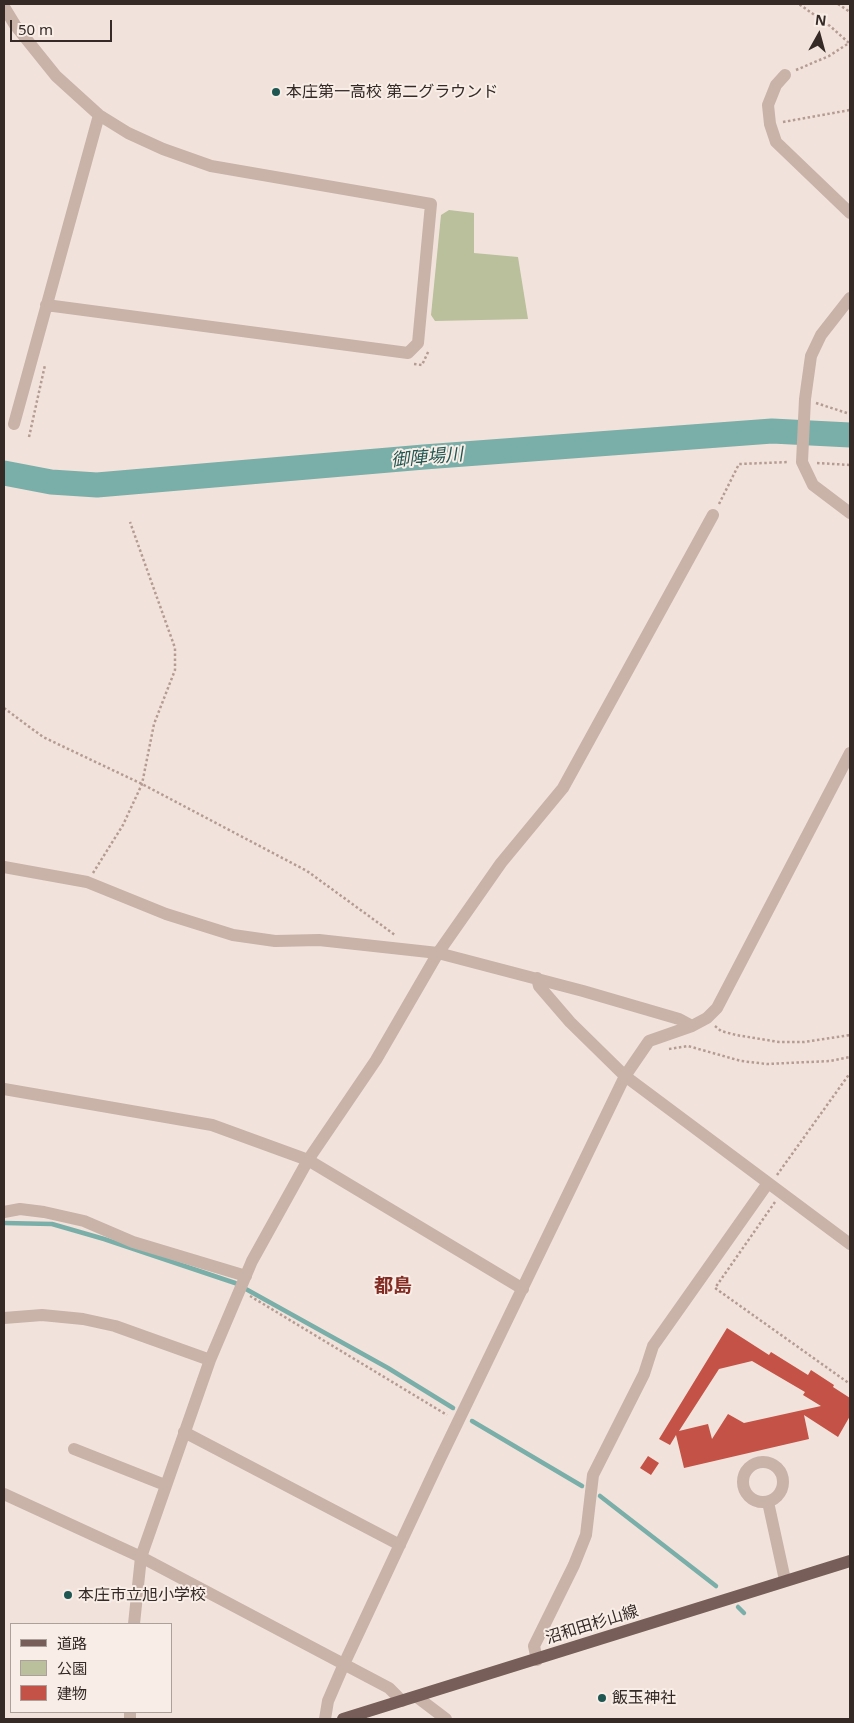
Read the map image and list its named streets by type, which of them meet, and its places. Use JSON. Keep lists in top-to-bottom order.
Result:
{
  "streets": {
    "main road": ["沼和田杉山線"]
  },
  "districts": ["都島"],
  "water": ["御陣場川"],
  "places": ["本庄第一高校 第二グラウンド", "本庄市立旭小学校", "飯玉神社"],
  "legend": ["道路", "公園", "建物"],
  "scale_bar": "50 m",
  "north": "top"
}
